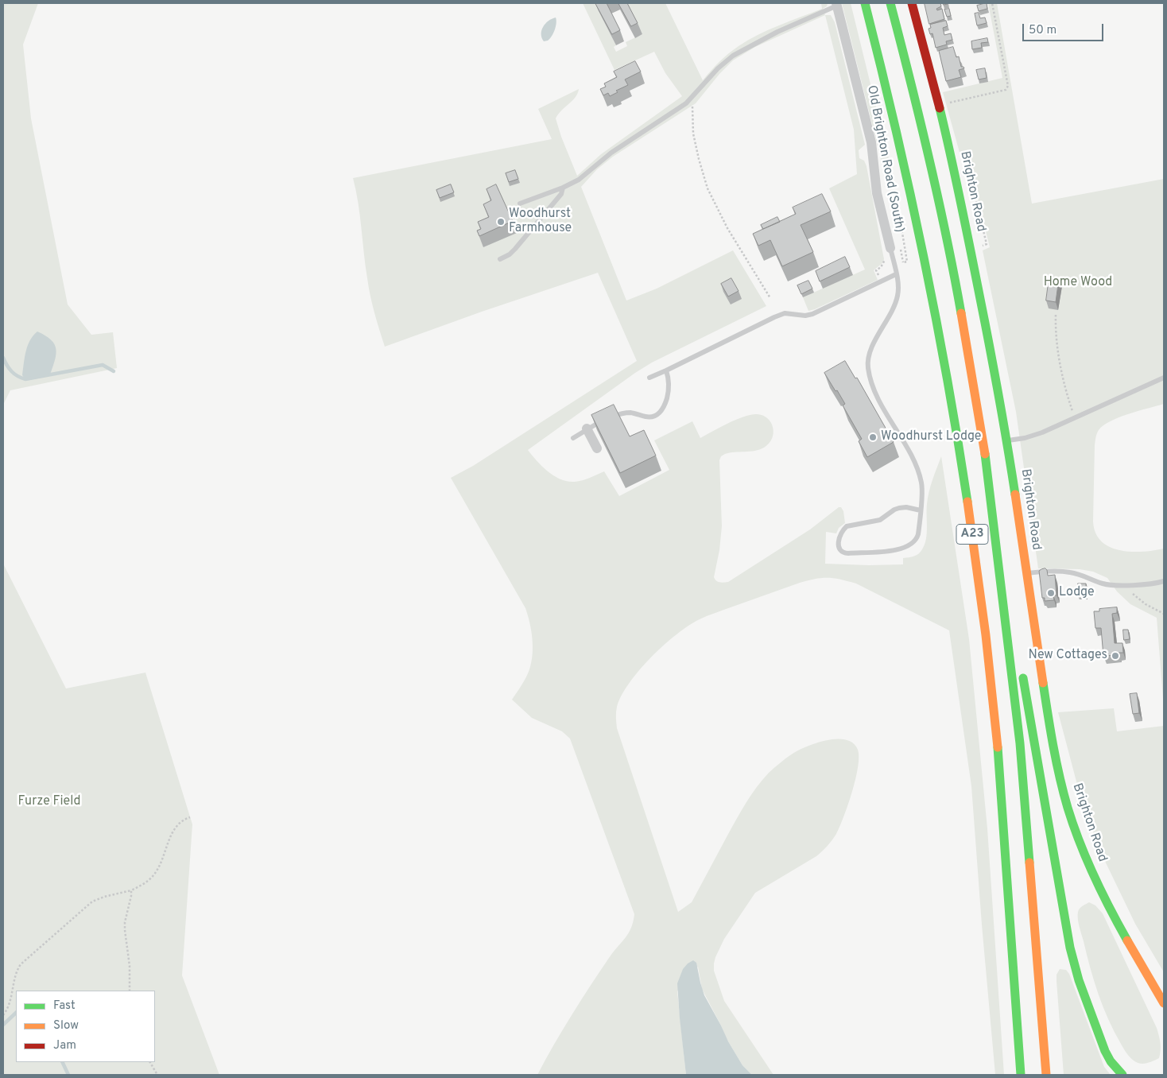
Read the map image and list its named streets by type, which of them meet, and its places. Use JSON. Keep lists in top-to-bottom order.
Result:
{
  "streets": {
    "main road": ["Brighton Road", "A23"],
    "street": ["Old Brighton Road (South)"]
  },
  "parks": ["Home Wood", "Furze Field"],
  "places": [
    "Woodhurst Farmhouse",
    "Woodhurst Lodge",
    "Lodge",
    "New Cottages"
  ],
  "legend": ["Fast", "Slow", "Jam"],
  "scale_bar": "50 m"
}
